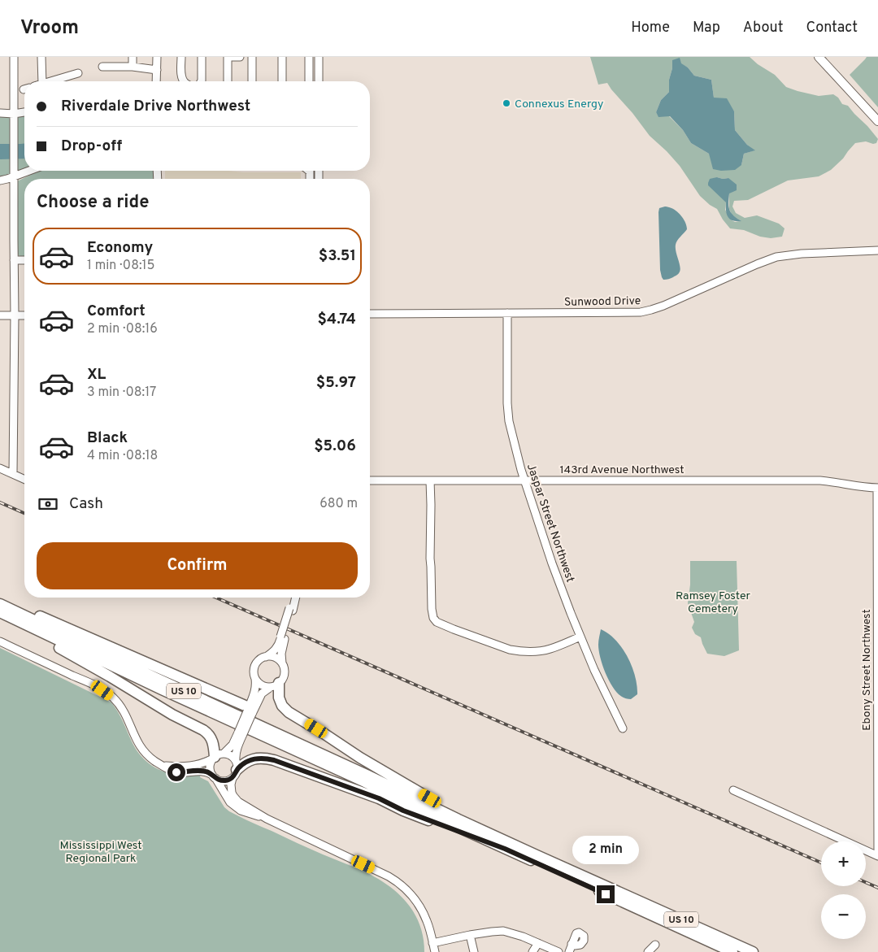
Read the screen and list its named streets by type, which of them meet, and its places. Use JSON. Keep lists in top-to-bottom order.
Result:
{
  "streets": {
    "highway": ["US 10"],
    "street": [
      "Sunwood Drive",
      "143rd Avenue Northwest",
      "Jaspar Street Northwest",
      "Ebony Street Northwest"
    ]
  },
  "crossings": [
    ["Sunwood Drive", "Jaspar Street Northwest"],
    ["143rd Avenue Northwest", "Jaspar Street Northwest"],
    ["143rd Avenue Northwest", "Ebony Street Northwest"]
  ],
  "parks": ["Ramsey Foster Cemetery", "Mississippi West Regional Park"],
  "places": ["Connexus Energy"],
  "page": {
    "header": "Vroom",
    "nav": [
      "Home",
      "Map",
      "About",
      "Contact"
    ],
    "banner": ["Riverdale Drive Northwest", "Drop-off"],
    "heading": "Choose a ride",
    "list": [
      {
        "name": "Economy",
        "note": "1 min · 08:15",
        "value": "$3.51"
      },
      {
        "name": "Comfort",
        "note": "2 min · 08:16",
        "value": "$4.74"
      },
      {
        "name": "XL",
        "note": "3 min · 08:17",
        "value": "$5.97"
      },
      {
        "name": "Black",
        "note": "4 min · 08:18",
        "value": "$5.06"
      }
    ],
    "pay": ["Cash", "680 m"],
    "buttons": "Confirm",
    "bubble": "2 min",
    "map_buttons": ["+", "−"]
  }
}
